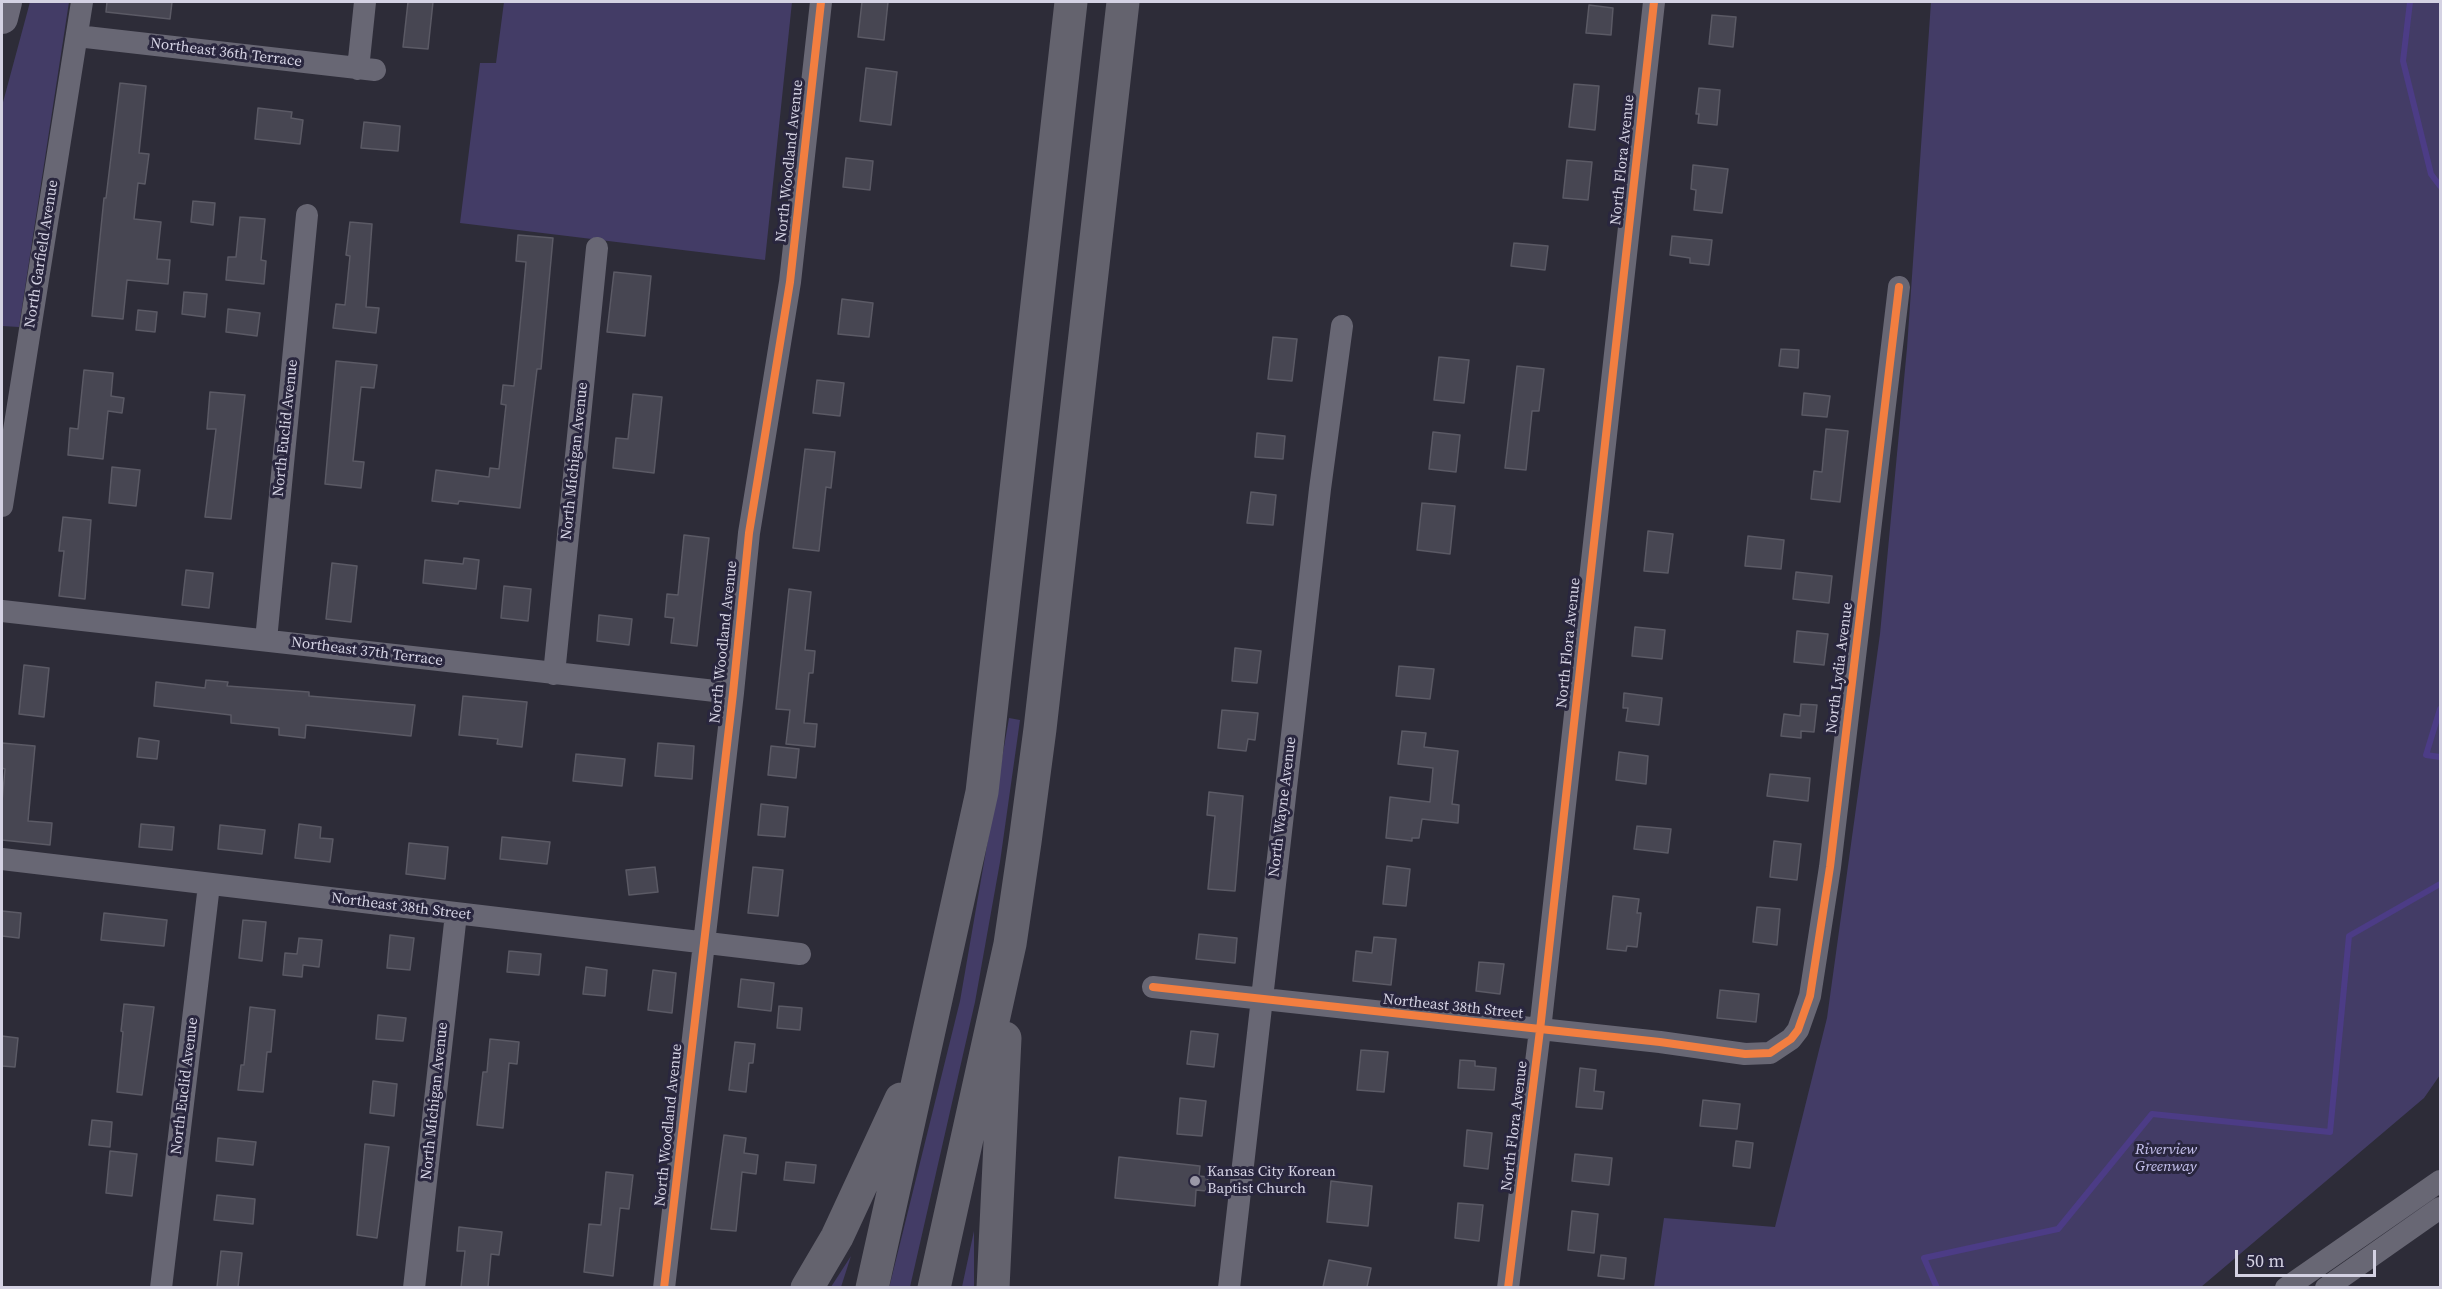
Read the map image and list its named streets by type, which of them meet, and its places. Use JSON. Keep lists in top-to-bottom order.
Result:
{
  "streets": {
    "street": [
      "Northeast 36th Terrace",
      "North Flora Avenue",
      "North Woodland Avenue",
      "North Garfield Avenue",
      "North Euclid Avenue",
      "North Michigan Avenue",
      "Northeast 37th Terrace",
      "North Lydia Avenue",
      "North Wayne Avenue",
      "Northeast 38th Street"
    ]
  },
  "crossings": [
    ["Northeast 36th Terrace", "North Garfield Avenue"],
    ["North Flora Avenue", "Northeast 38th Street"],
    ["North Woodland Avenue", "Northeast 37th Terrace"],
    ["North Woodland Avenue", "Northeast 38th Street"],
    ["North Euclid Avenue", "Northeast 37th Terrace"],
    ["North Euclid Avenue", "Northeast 38th Street"],
    ["North Michigan Avenue", "Northeast 37th Terrace"],
    ["North Michigan Avenue", "Northeast 38th Street"],
    ["North Lydia Avenue", "Northeast 38th Street"],
    ["North Wayne Avenue", "Northeast 38th Street"]
  ],
  "parks": ["Riverview Greenway"],
  "places": ["Kansas City Korean Baptist Church"],
  "scale_bar": "50 m"
}
